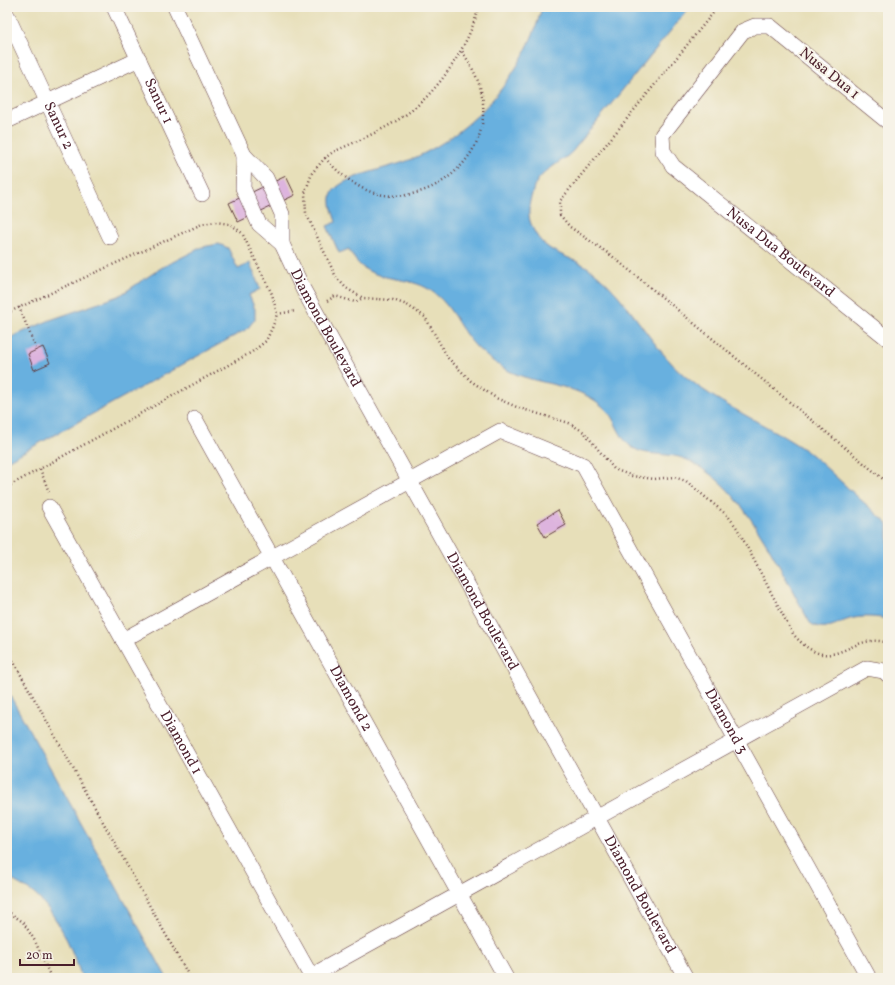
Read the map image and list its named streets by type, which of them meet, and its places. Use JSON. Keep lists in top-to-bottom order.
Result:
{
  "streets": {
    "street": [
      "Nusa Dua 1",
      "Sanur 1",
      "Sanur 2",
      "Nusa Dua Boulevard",
      "Diamond Boulevard",
      "Diamond 2",
      "Diamond 3",
      "Diamond 1"
    ]
  },
  "crossings": [
    ["Nusa Dua 1", "Nusa Dua Boulevard"],
    ["Diamond Boulevard", "Diamond 3"]
  ],
  "scale_bar": "20 m"
}
